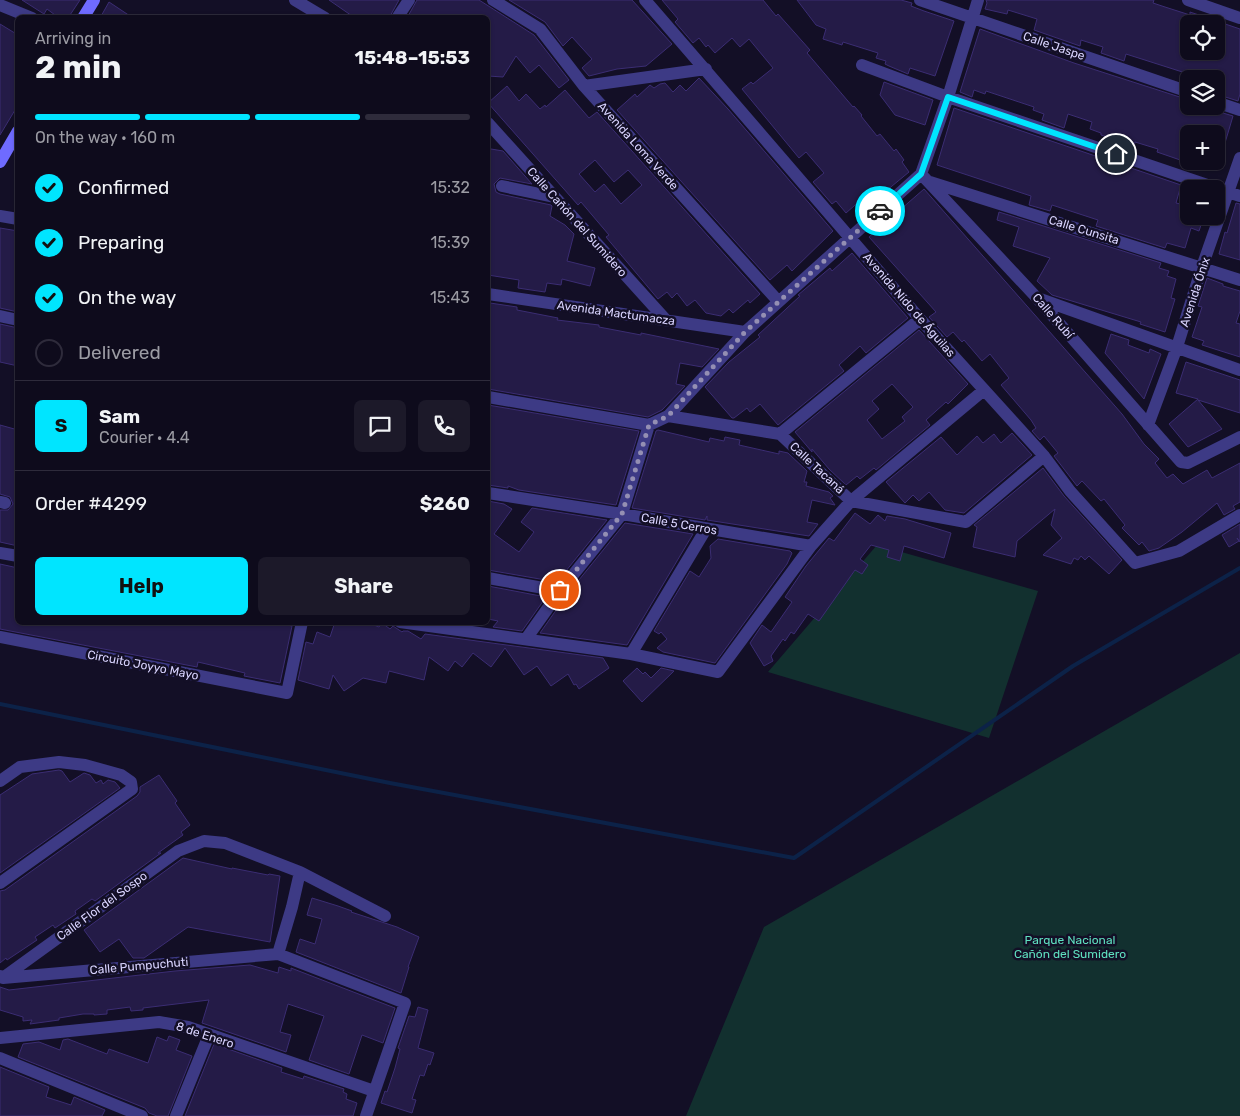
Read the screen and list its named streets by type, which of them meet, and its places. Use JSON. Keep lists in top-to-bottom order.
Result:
{
  "streets": {
    "street": [
      "Calle Jaspe",
      "Avenida Loma Verde",
      "Calle Cañón del Sumidero",
      "Calle Cunsita",
      "Avenida Ónix",
      "Avenida Nido de Águilas",
      "Avenida Mactumacza",
      "Calle Rubí",
      "Calle Tacaná",
      "Calle 5 Cerros",
      "Circuito Joyyo Mayo",
      "Calle Flor del Sospo",
      "Calle Pumpuchuti",
      "8 de Enero"
    ]
  },
  "crossings": [
    ["Calle Cañón del Sumidero", "Avenida Mactumacza"],
    ["Calle Cunsita", "Avenida Ónix"],
    ["Calle Cunsita", "Calle Rubí"],
    ["Avenida Ónix", "Calle Rubí"],
    ["Avenida Nido de Águilas", "Calle Tacaná"],
    ["Calle Flor del Sospo", "Calle Pumpuchuti"]
  ],
  "parks": ["Parque Nacional Cañón del Sumidero"],
  "page": {
    "map_buttons": ["+", "−"],
    "heading": ["2 min", "Arriving in", "15:48–15:53"],
    "panel": [
      "Sam",
      "Courier · 4.4",
      "Order #4299",
      "$260"
    ],
    "bar": "On the way · 160 m",
    "list": [
      ["Confirmed", "15:32"],
      ["Preparing", "15:39"],
      ["On the way", "15:43"],
      "Delivered"
    ],
    "round": "S",
    "buttons": ["Help", "Share"]
  }
}
